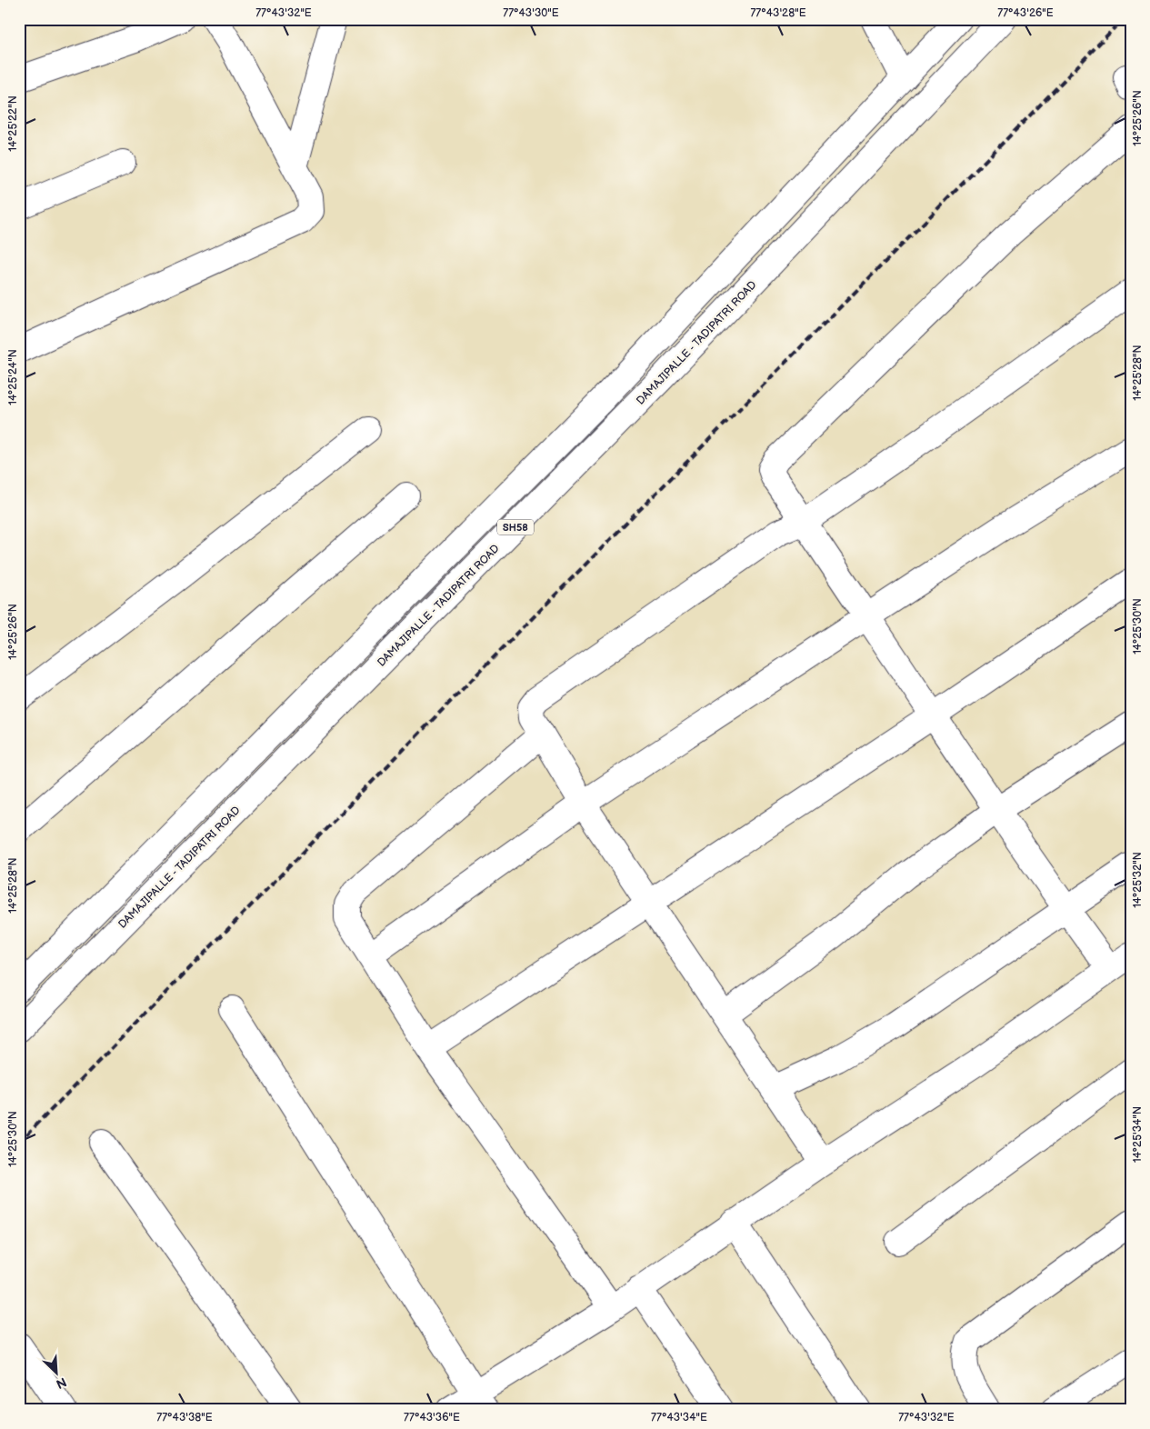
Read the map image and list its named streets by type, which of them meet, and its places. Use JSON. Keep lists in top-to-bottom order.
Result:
{
  "streets": {
    "street": ["DAMAJIPALLE - TADIPATRI ROAD", "SH58"]
  },
  "north": "bottom right",
  "coordinates": [
    "77°43'32\"E",
    "77°43'30\"E",
    "77°43'28\"E",
    "77°43'26\"E",
    "14°25'26\"N",
    "14°25'22\"N",
    "14°25'28\"N",
    "14°25'24\"N",
    "14°25'30\"N",
    "14°25'32\"N",
    "14°25'34\"N",
    "77°43'38\"E",
    "77°43'36\"E",
    "77°43'34\"E"
  ]
}
